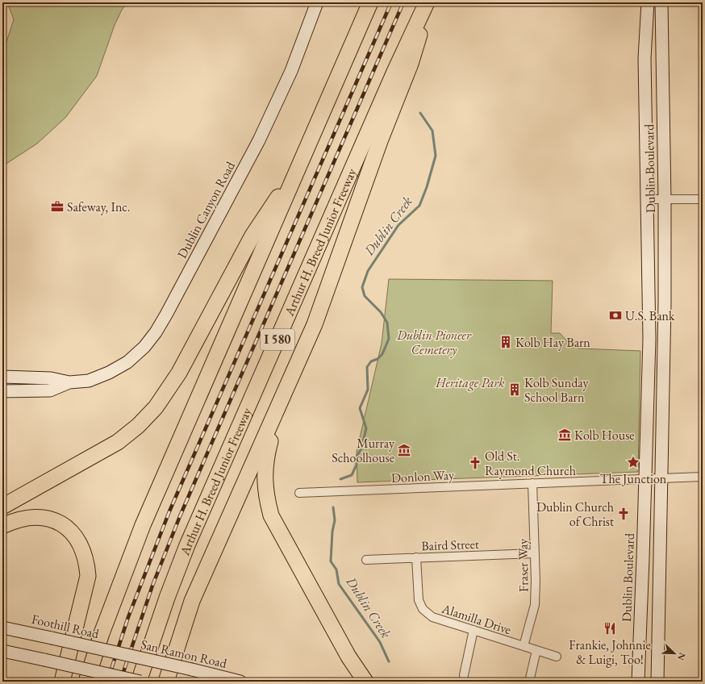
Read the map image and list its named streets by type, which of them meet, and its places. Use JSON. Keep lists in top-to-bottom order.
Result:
{
  "streets": {
    "highway": ["Arthur H. Breed Junior Freeway", "I 580"],
    "street": [
      "Dublin Boulevard",
      "Dublin Canyon Road",
      "Donlon Way",
      "Baird Street",
      "Fraser Way",
      "Alamilla Drive",
      "Foothill Road",
      "San Ramon Road"
    ]
  },
  "crossings": [
    ["Dublin Boulevard", "Donlon Way"],
    ["Donlon Way", "Fraser Way"],
    ["Baird Street", "Fraser Way"],
    ["Baird Street", "Alamilla Drive"],
    ["Fraser Way", "Alamilla Drive"],
    ["Foothill Road", "San Ramon Road"]
  ],
  "water": ["Dublin Creek"],
  "parks": ["Dublin Pioneer Cemetery", "Heritage Park"],
  "places": {
    "office": ["Safeway, Inc."],
    "bank": ["U.S. Bank"],
    "building": ["Kolb Hay Barn", "Kolb Sunday School Barn"],
    "museum": ["Kolb House", "Murray Schoolhouse"],
    "place": ["The Junction"],
    "church": ["Old St. Raymond Church", "Dublin Church of Christ"],
    "restaurant": ["Frankie, Johnnie & Luigi, Too!"]
  },
  "north": "bottom right"
}
